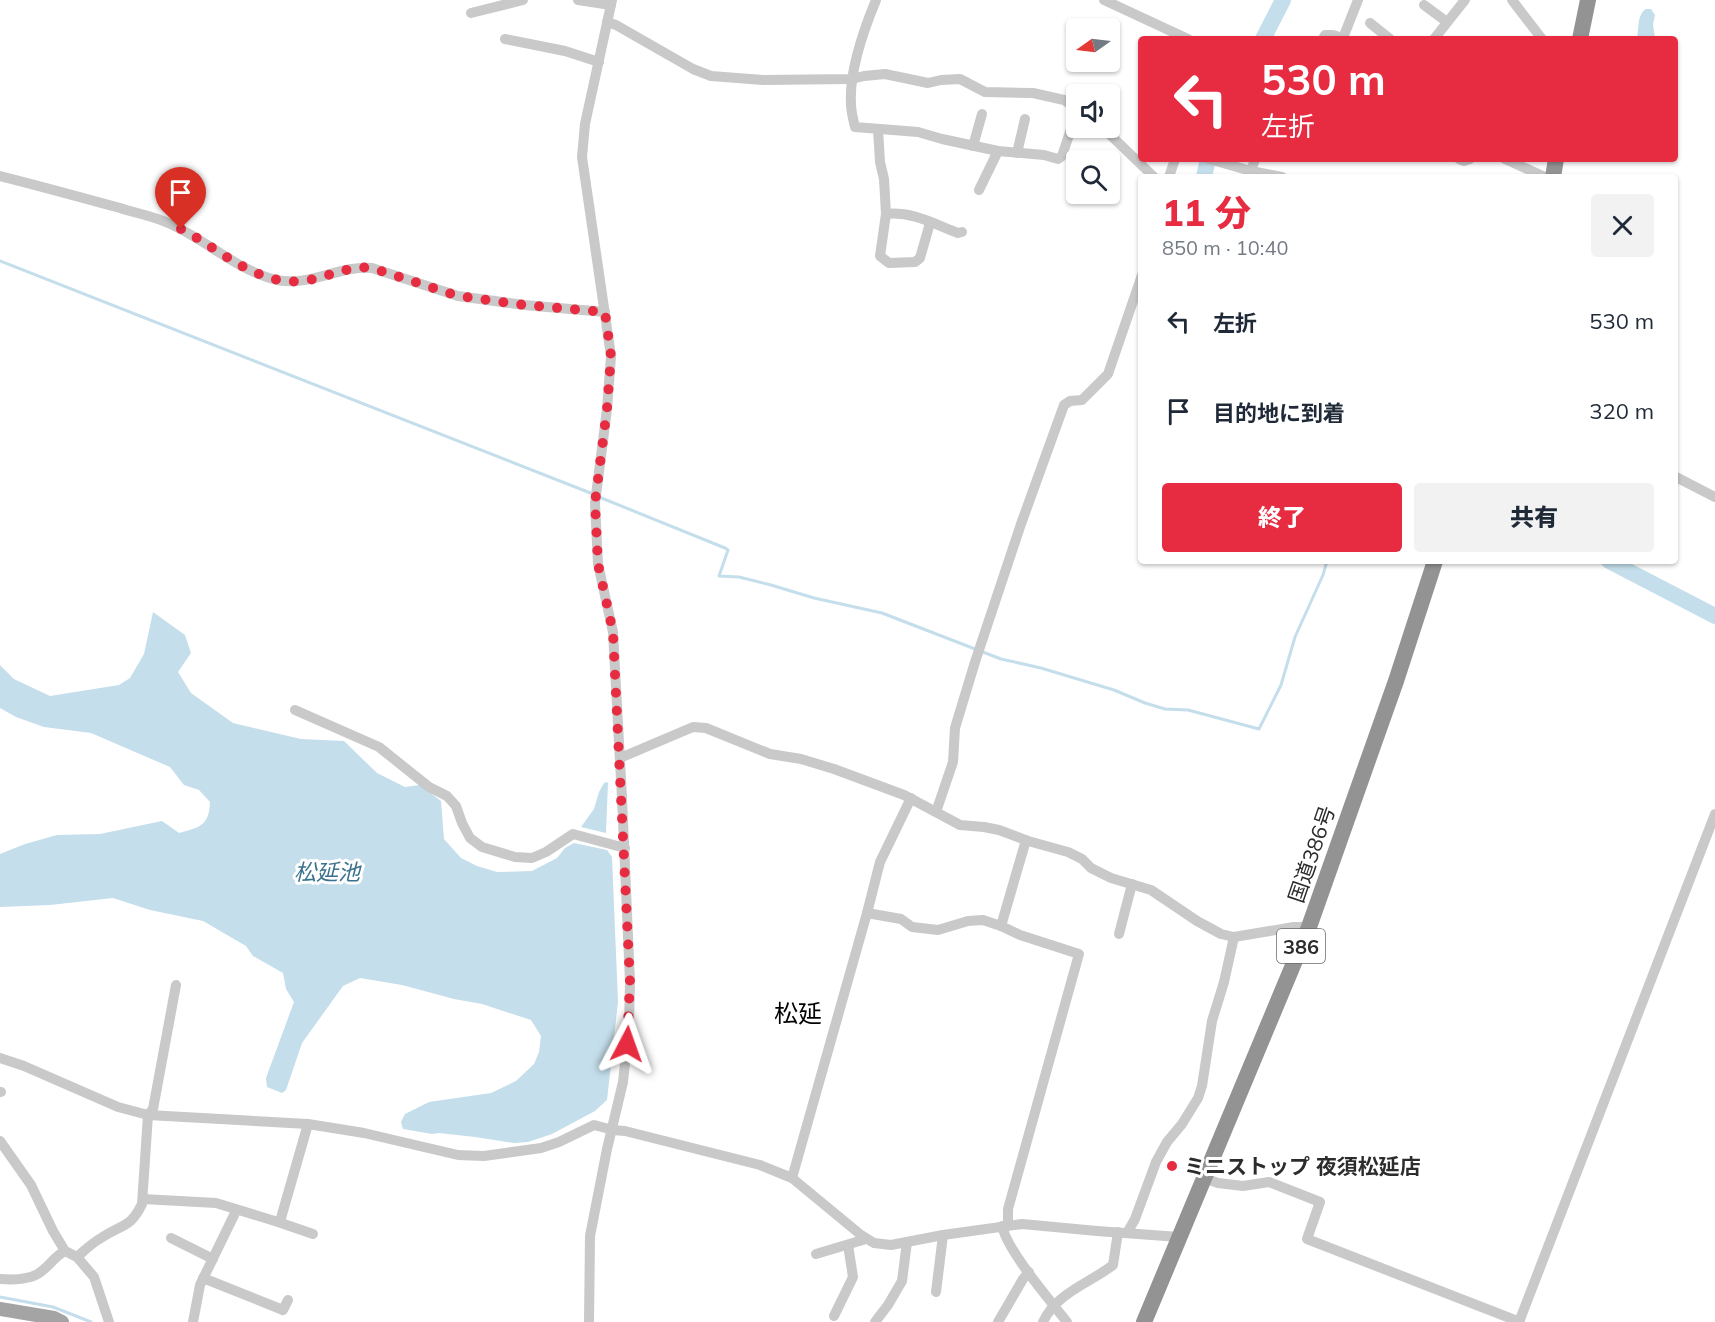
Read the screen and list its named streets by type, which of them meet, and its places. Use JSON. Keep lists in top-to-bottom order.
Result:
{
  "streets": {
    "highway": ["国道386号", "386"]
  },
  "districts": ["松延"],
  "water": ["松延池"],
  "places": ["ミニストップ 夜須松延店"],
  "north": "left",
  "page": {
    "turn": ["530 m", "左折"],
    "heading": ["11 分", "850 m · 10:40"],
    "list": [
      {
        "name": "左折",
        "value": "530 m"
      },
      {
        "name": "目的地に到着",
        "value": "320 m"
      }
    ],
    "buttons": ["終了", "共有"]
  }
}
